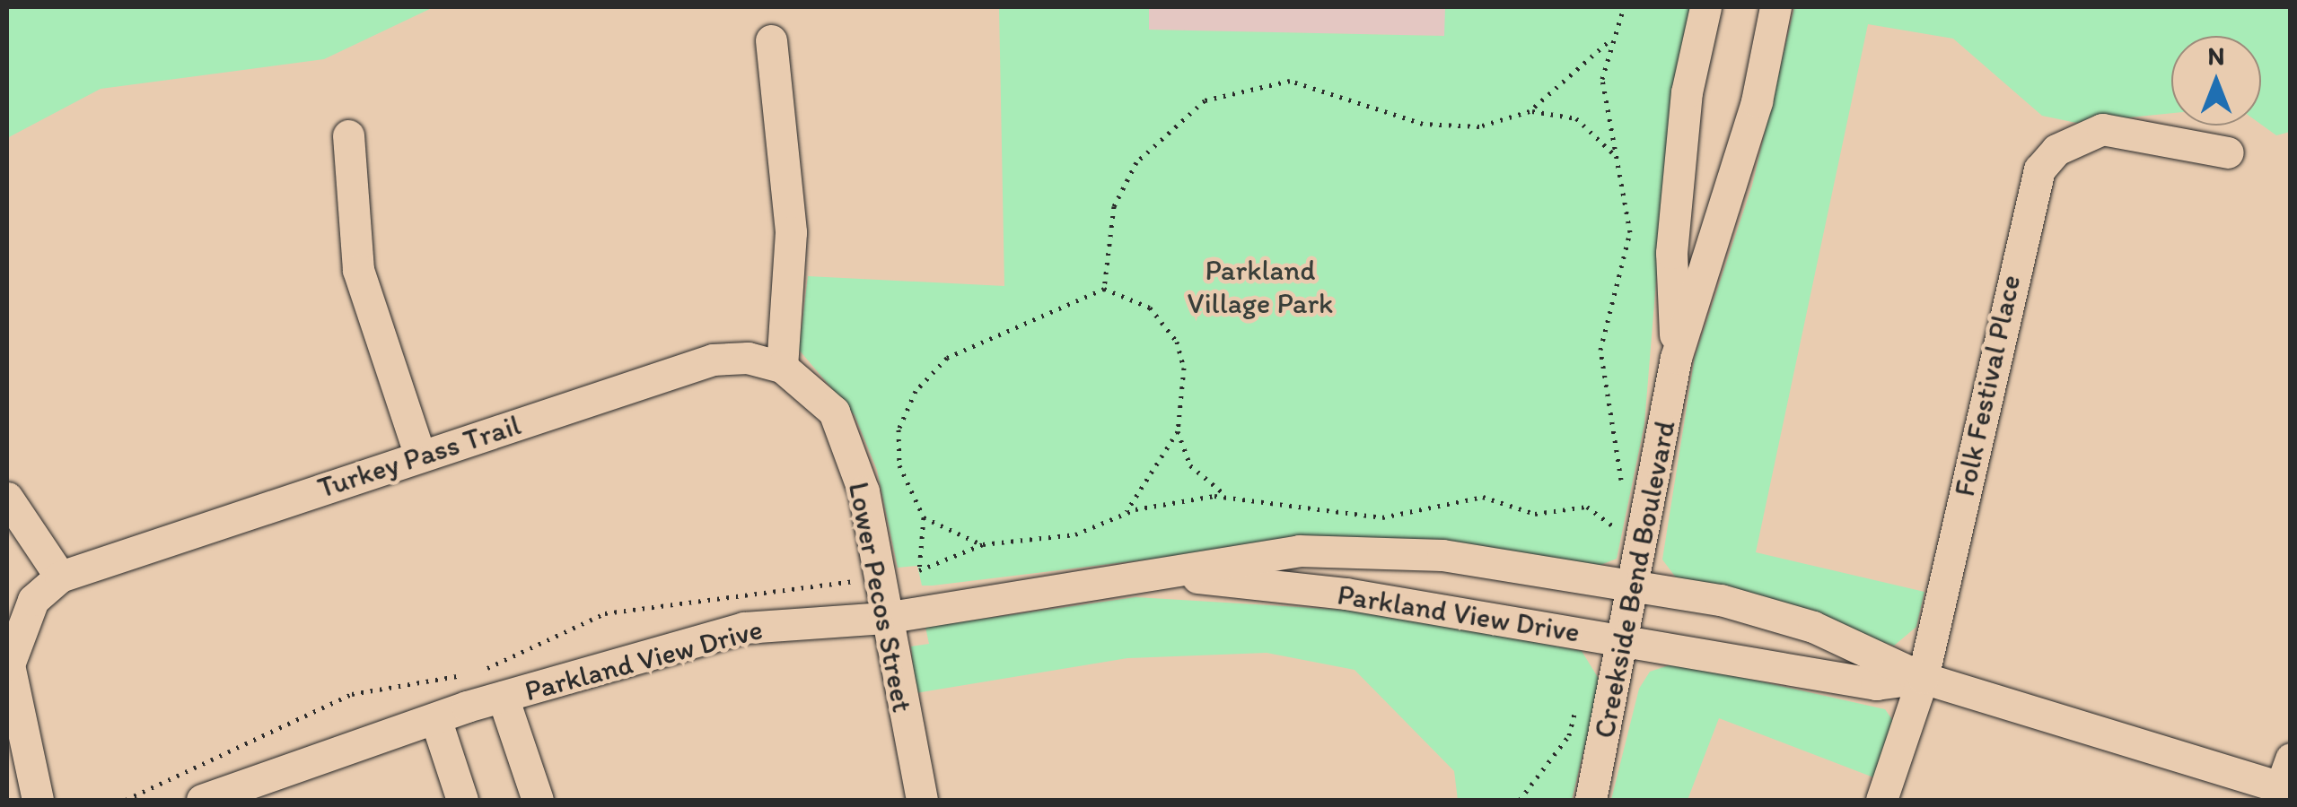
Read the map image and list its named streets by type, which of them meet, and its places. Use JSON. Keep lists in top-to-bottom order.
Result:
{
  "streets": {
    "street": [
      "Folk Festival Place",
      "Turkey Pass Trail",
      "Creekside Bend Boulevard",
      "Lower Pecos Street",
      "Parkland View Drive"
    ]
  },
  "crossings": [
    ["Folk Festival Place", "Parkland View Drive"],
    ["Turkey Pass Trail", "Lower Pecos Street"],
    ["Creekside Bend Boulevard", "Parkland View Drive"],
    ["Lower Pecos Street", "Parkland View Drive"]
  ],
  "parks": ["Parkland Village Park"],
  "north": "top"
}
